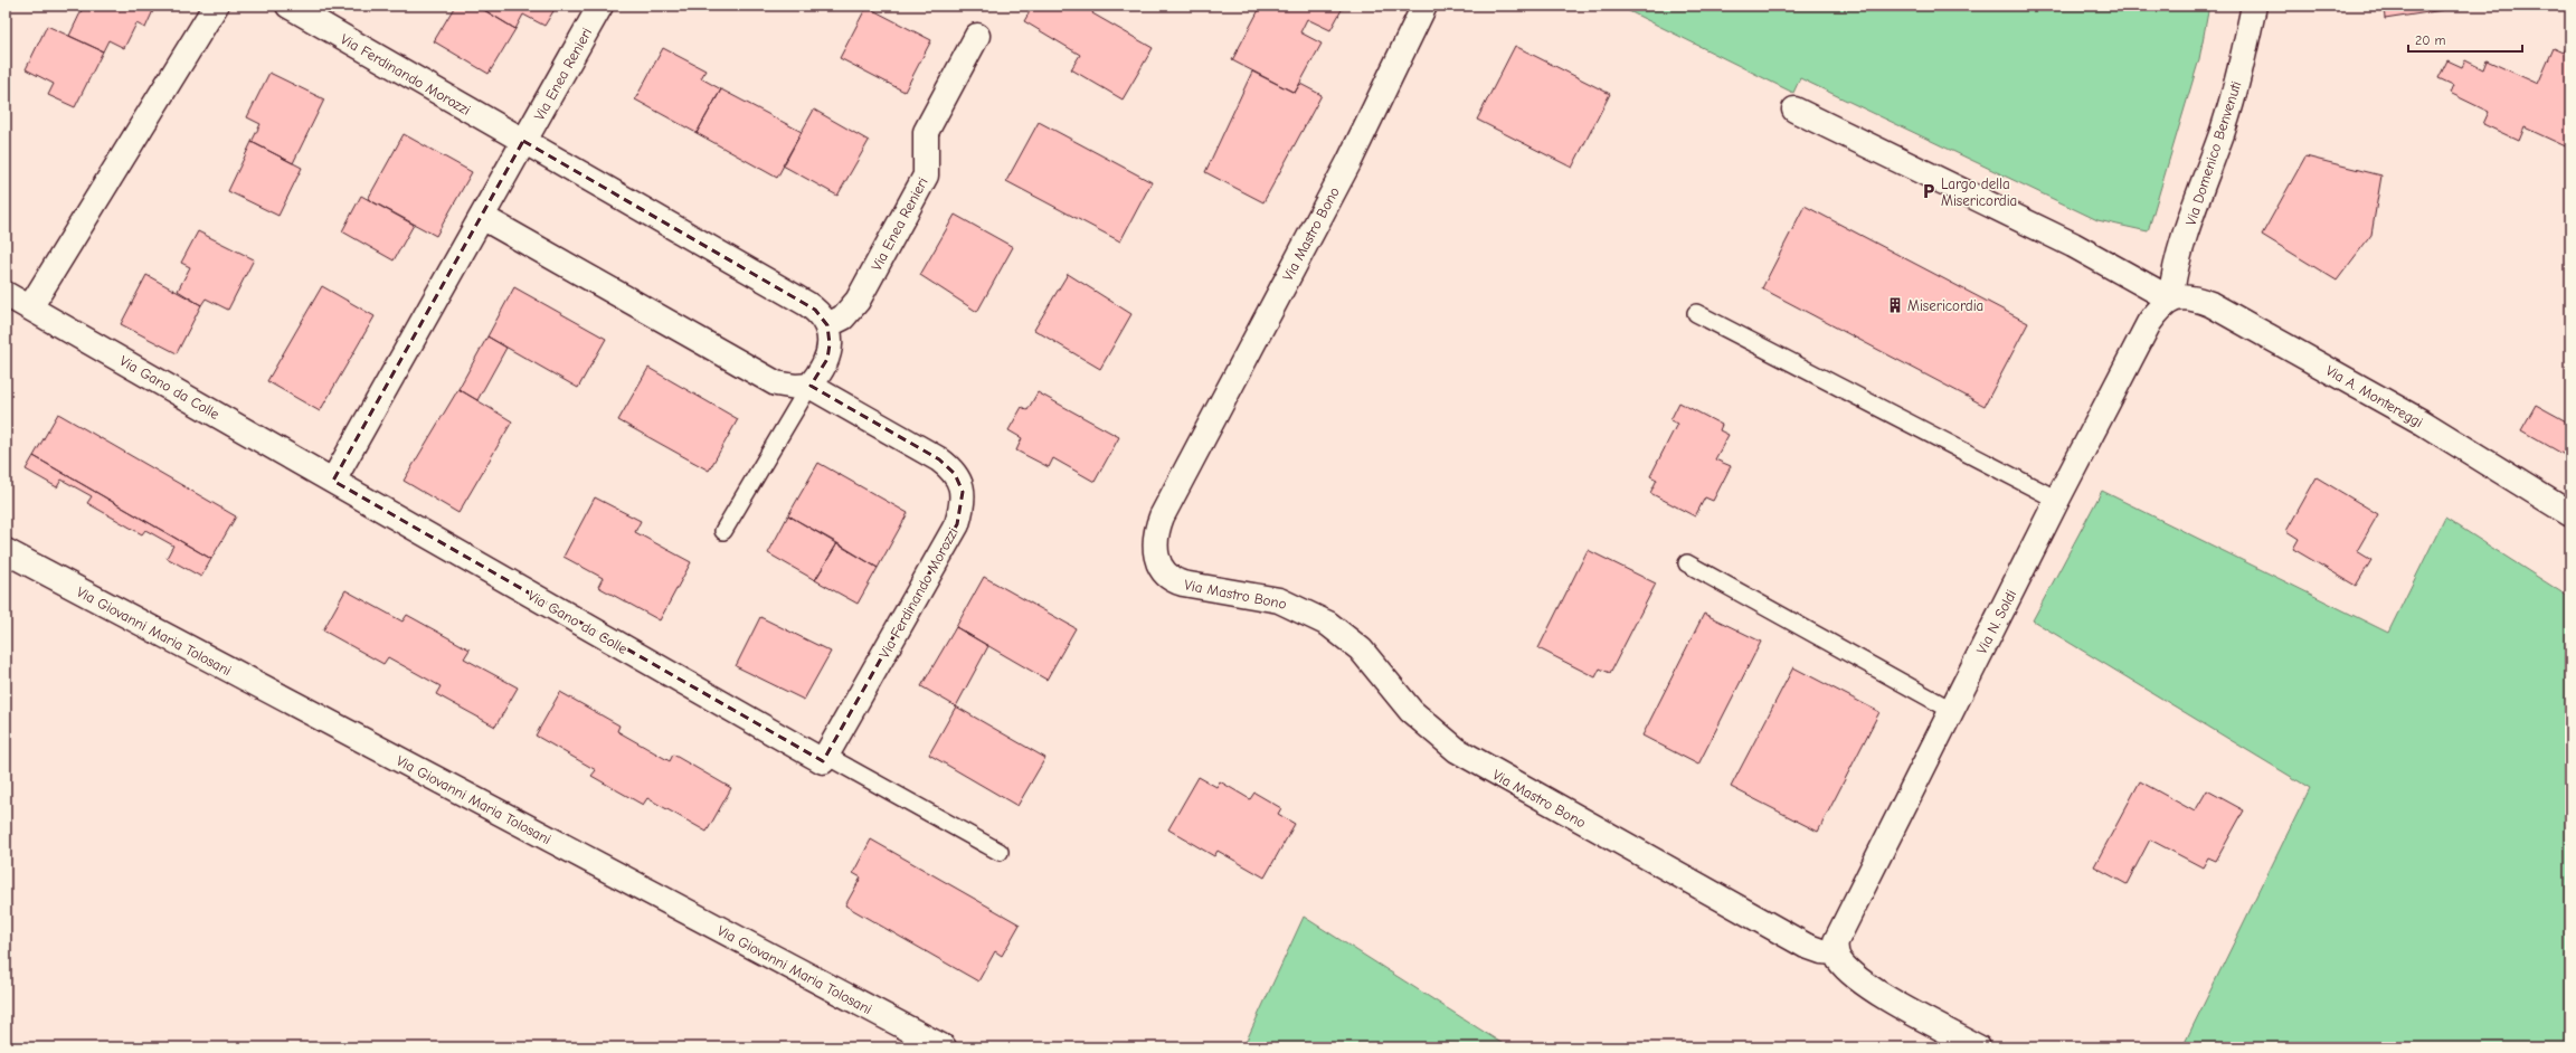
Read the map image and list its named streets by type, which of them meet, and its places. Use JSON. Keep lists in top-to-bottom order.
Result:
{
  "streets": {
    "street": [
      "Via Ferdinando Morozzi",
      "Via Enea Renieri",
      "Via Domenico Benvenuti",
      "Via Mastro Bono",
      "Via Gano da Colle",
      "Via A. Montereggi",
      "Via N. Soldi",
      "Via Giovanni Maria Tolosani"
    ]
  },
  "crossings": [
    ["Via Ferdinando Morozzi", "Via Enea Renieri"],
    ["Via Ferdinando Morozzi", "Via Gano da Colle"],
    ["Via Domenico Benvenuti", "Via A. Montereggi"],
    ["Via Domenico Benvenuti", "Via N. Soldi"],
    ["Via Mastro Bono", "Via N. Soldi"],
    ["Via A. Montereggi", "Via N. Soldi"]
  ],
  "places": {
    "parking": ["Largo della Misericordia"],
    "building": ["Misericordia"]
  },
  "scale_bar": "20 m"
}
